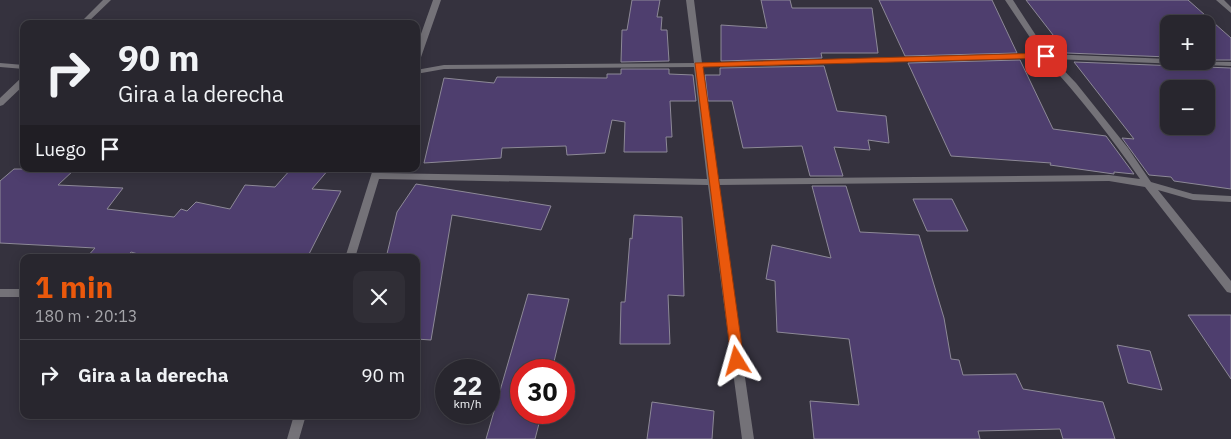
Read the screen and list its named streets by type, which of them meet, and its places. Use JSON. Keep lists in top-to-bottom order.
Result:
{
  "page": {
    "map_buttons": ["+", "−"],
    "turn": ["90 m", "Gira a la derecha"],
    "then": "Luego",
    "heading": ["1 min", "180 m · 20:13"],
    "list": [
      {
        "name": "Gira a la derecha",
        "value": "90 m"
      }
    ],
    "speed": "22 km/h",
    "limit": "30"
  }
}
